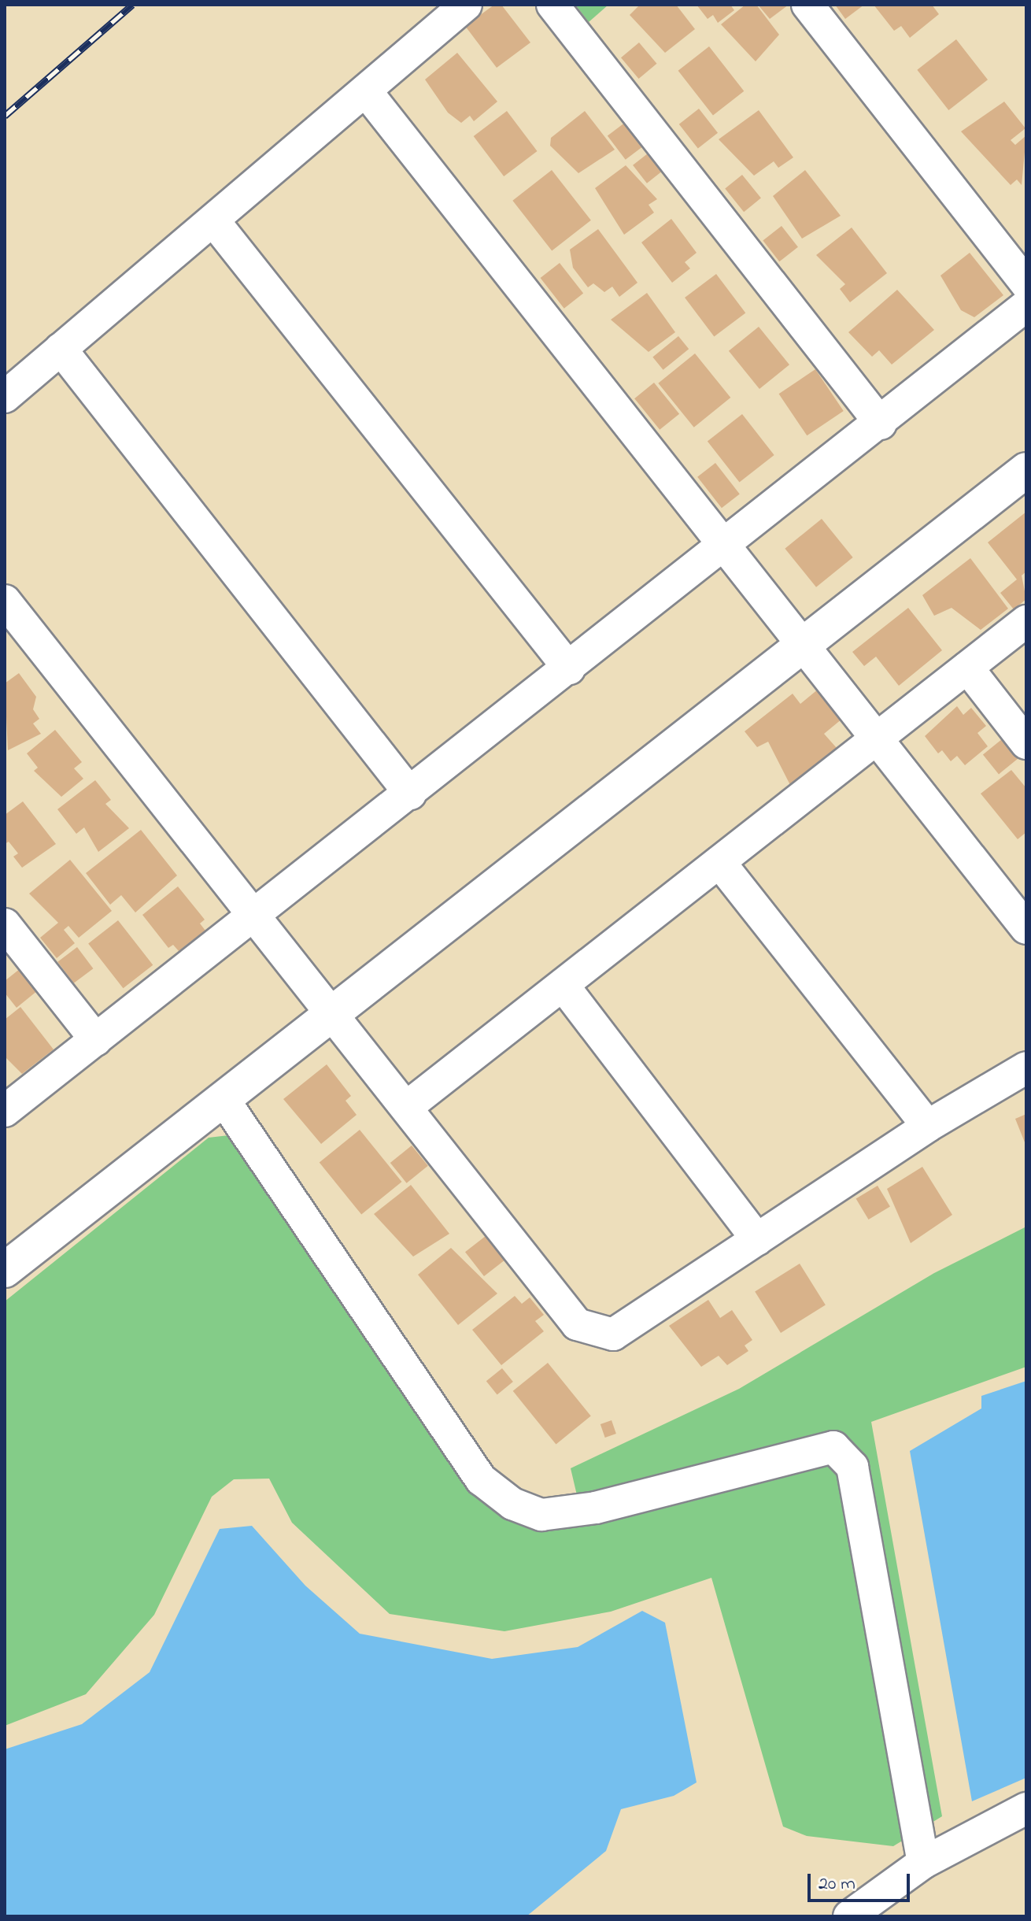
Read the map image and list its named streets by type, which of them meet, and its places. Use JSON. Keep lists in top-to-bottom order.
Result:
{
  "scale_bar": "20 m"
}
